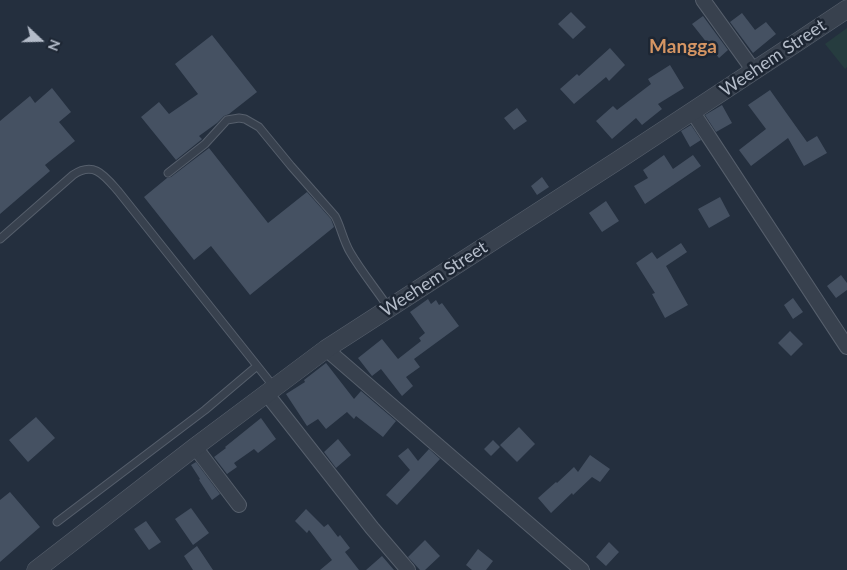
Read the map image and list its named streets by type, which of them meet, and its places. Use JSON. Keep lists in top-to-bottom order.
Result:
{
  "streets": {
    "street": ["Weehem Street"]
  },
  "districts": ["Mangga"],
  "north": "right"
}
